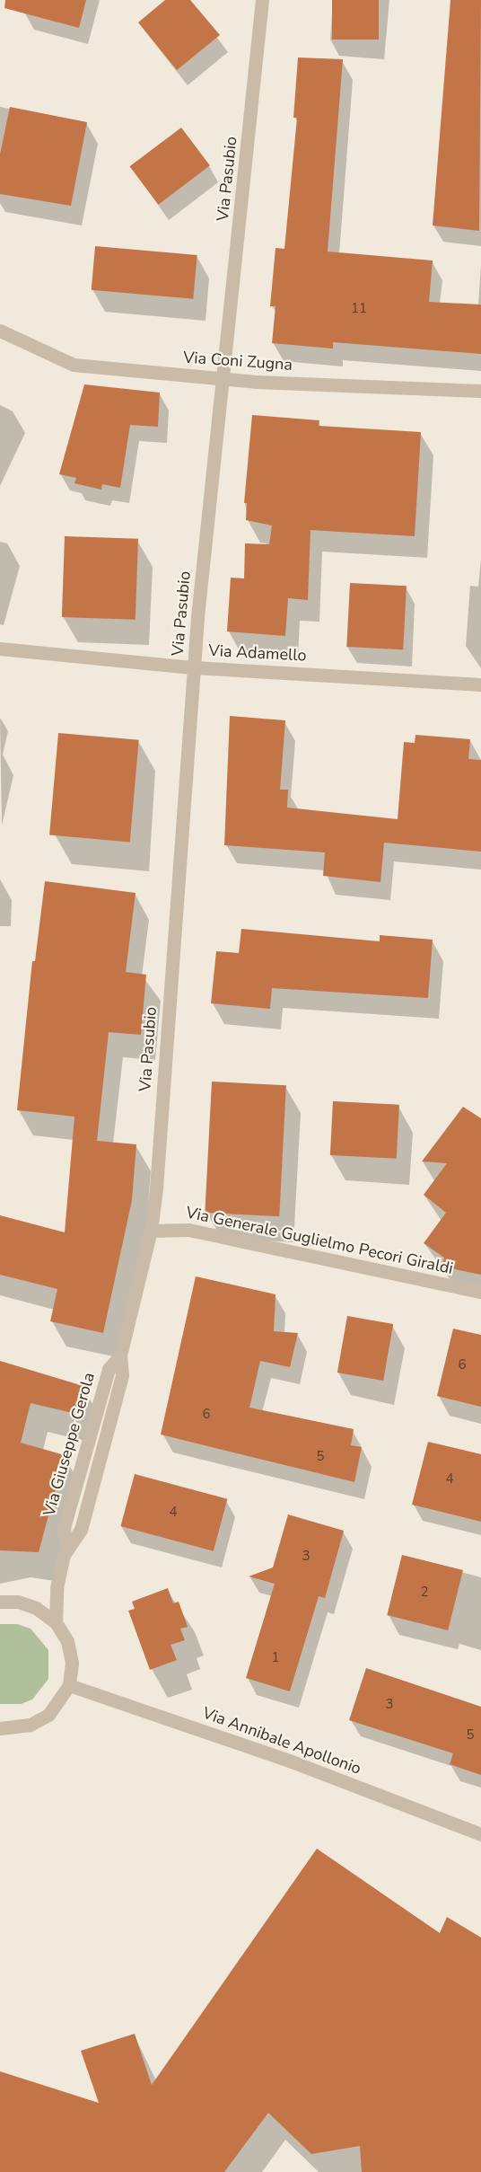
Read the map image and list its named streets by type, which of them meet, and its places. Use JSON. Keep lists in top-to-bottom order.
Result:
{
  "streets": {
    "street": [
      "Via Pasubio",
      "Via Coni Zugna",
      "Via Adamello",
      "Via Generale Guglielmo Pecori Giraldi",
      "Via Giuseppe Gerola",
      "Via Annibale Apollonio"
    ]
  },
  "crossings": [
    ["Via Pasubio", "Via Coni Zugna"],
    ["Via Pasubio", "Via Adamello"],
    ["Via Pasubio", "Via Generale Guglielmo Pecori Giraldi"],
    ["Via Pasubio", "Via Giuseppe Gerola"],
    ["Via Generale Guglielmo Pecori Giraldi", "Via Giuseppe Gerola"]
  ],
  "house_numbers": [
    "11",
    "6",
    "6",
    "5",
    "4",
    "4",
    "3",
    "2",
    "1",
    "3",
    "5"
  ]
}
